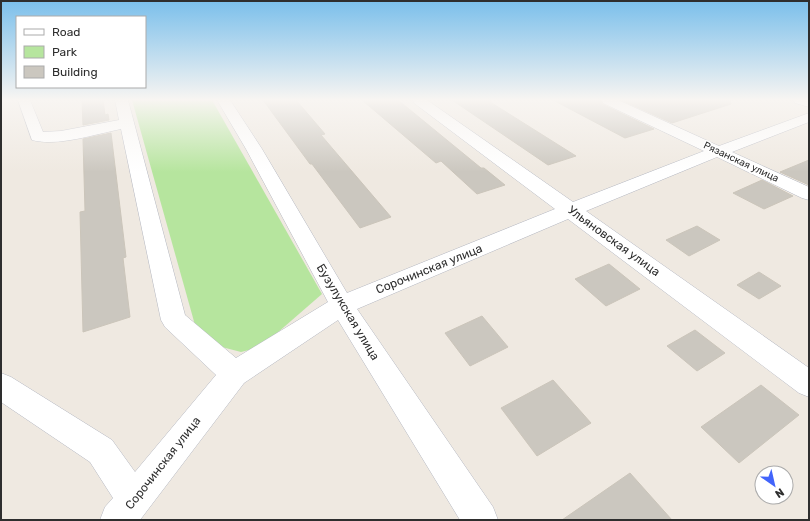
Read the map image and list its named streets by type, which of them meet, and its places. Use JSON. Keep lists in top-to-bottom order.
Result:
{
  "streets": {
    "street": [
      "Рязанская улица",
      "Ульяновская улица",
      "Сорочинская улица",
      "Бузулукская улица"
    ]
  },
  "crossings": [
    ["Рязанская улица", "Сорочинская улица"],
    ["Ульяновская улица", "Сорочинская улица"],
    ["Сорочинская улица", "Бузулукская улица"]
  ],
  "legend": ["Road", "Park", "Building"],
  "north": "bottom right"
}
